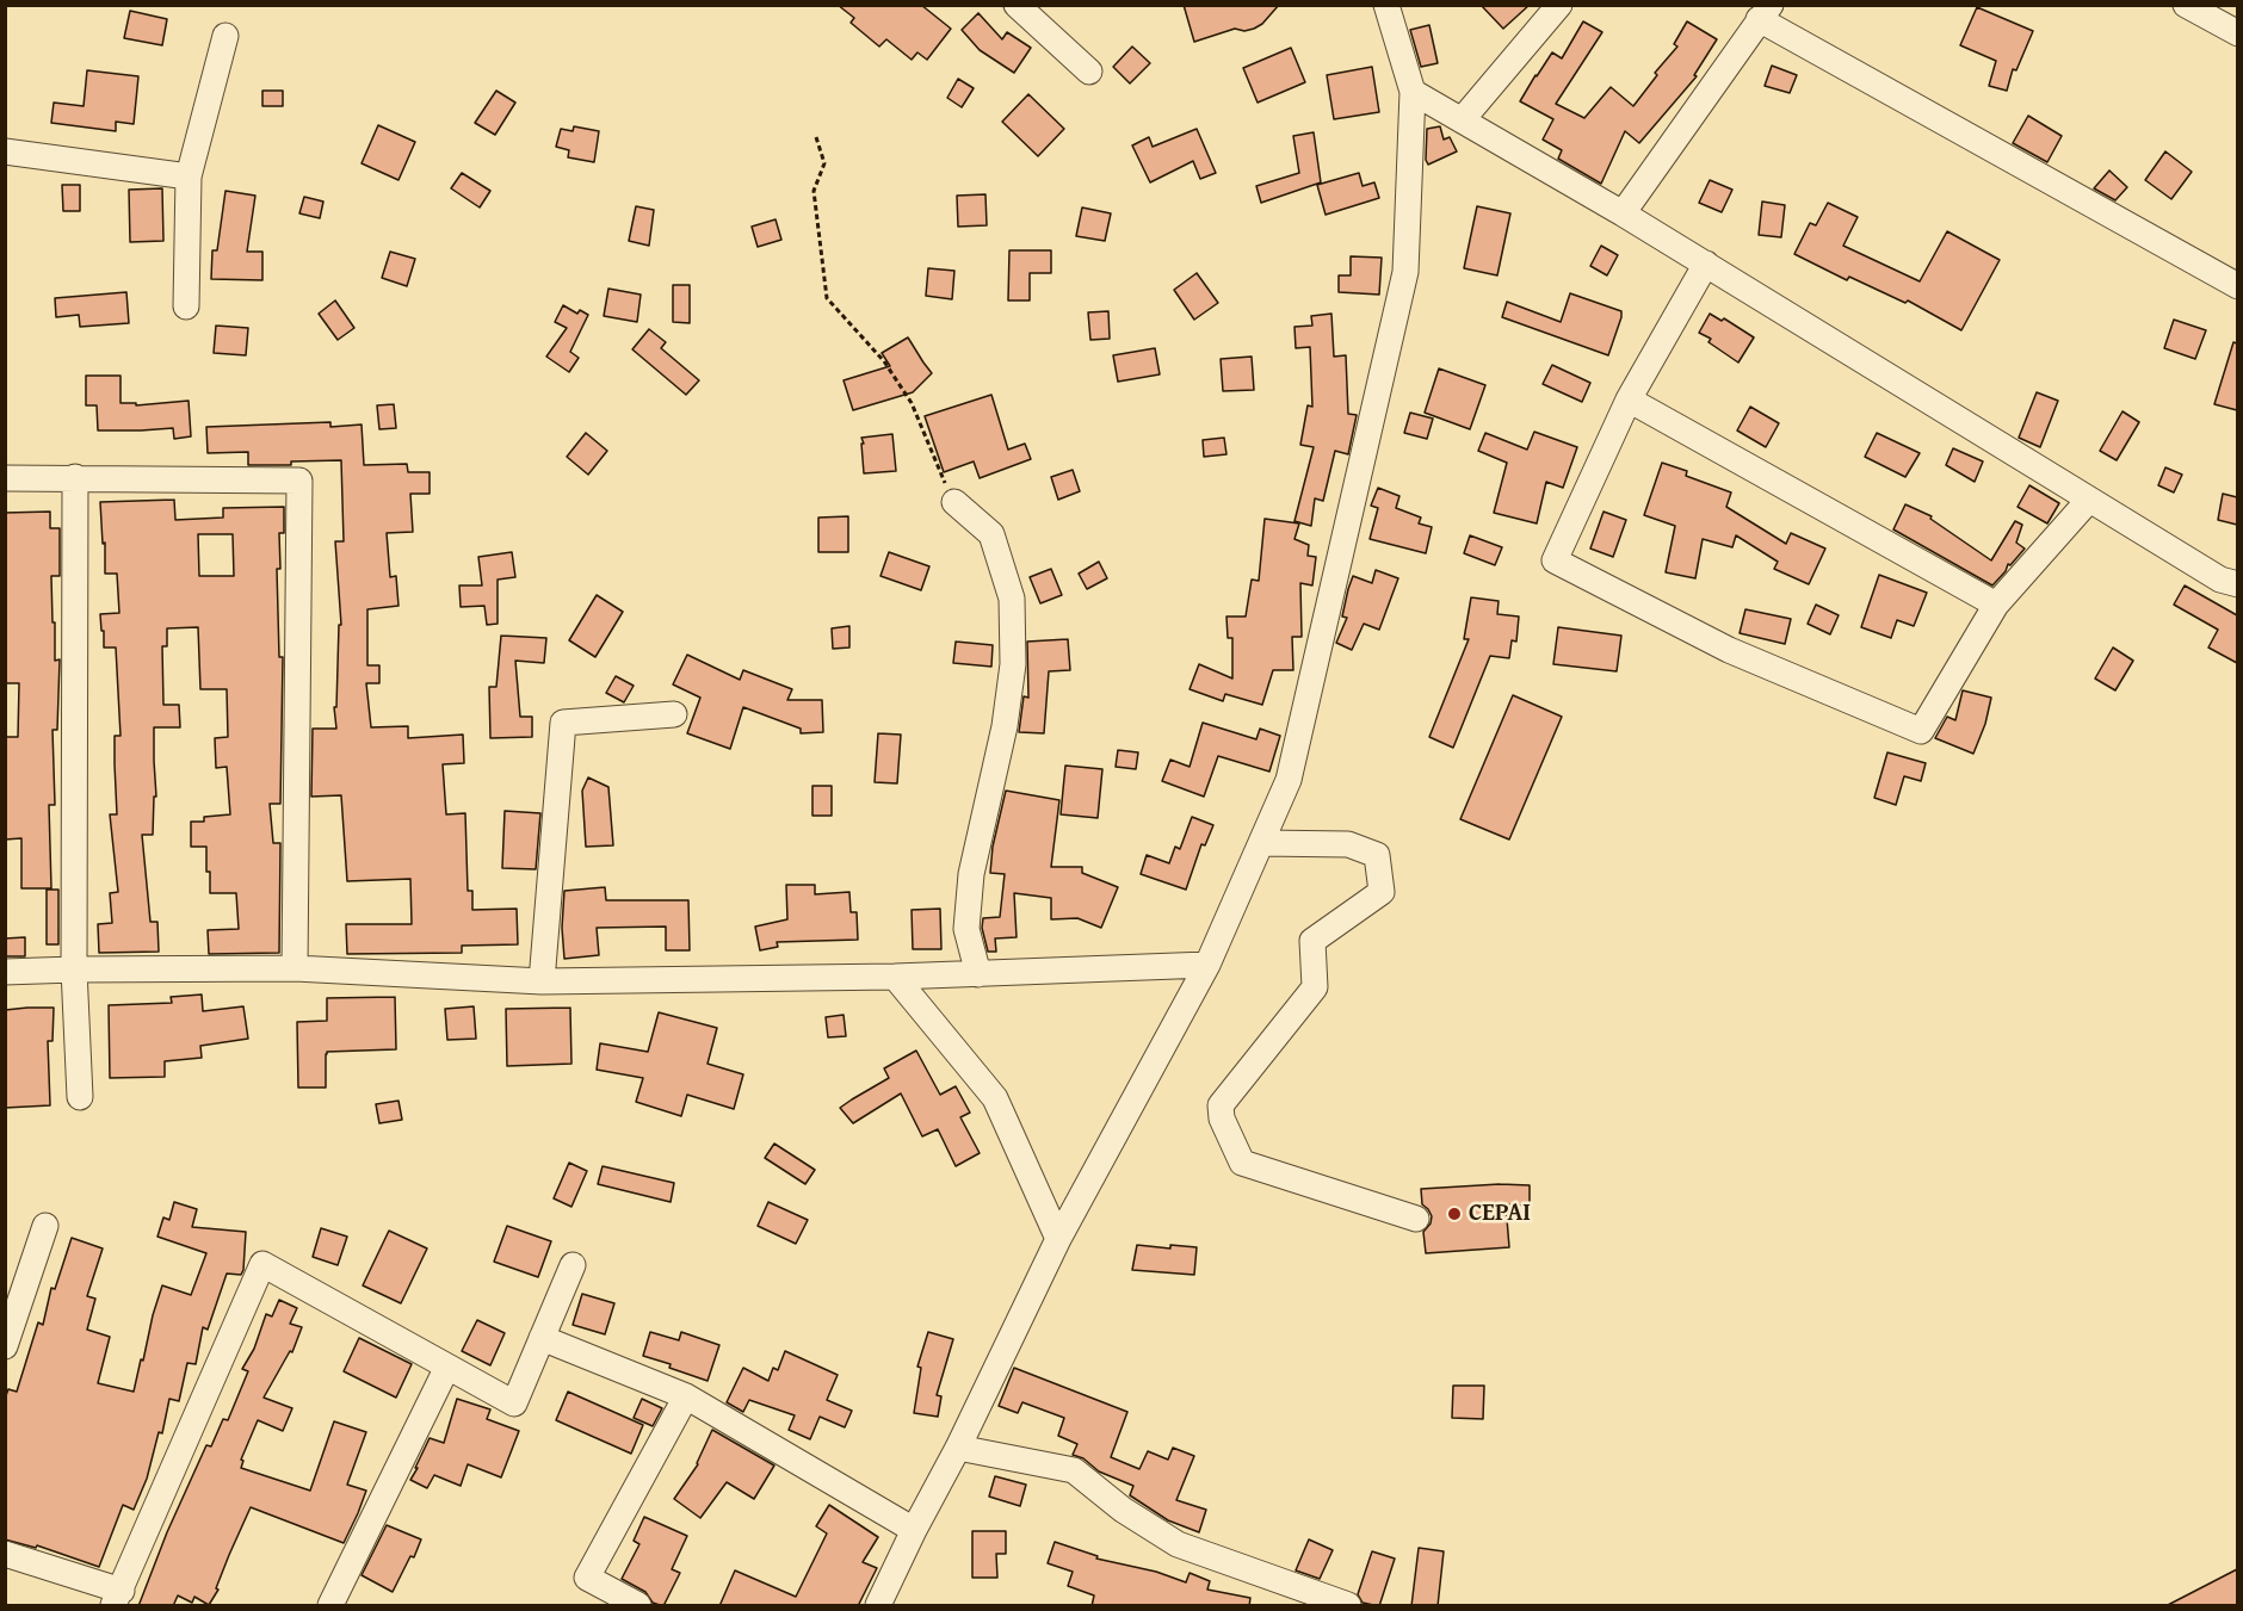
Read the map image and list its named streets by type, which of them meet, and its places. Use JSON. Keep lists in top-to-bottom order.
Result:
{
  "places": ["CEPAI"]
}
